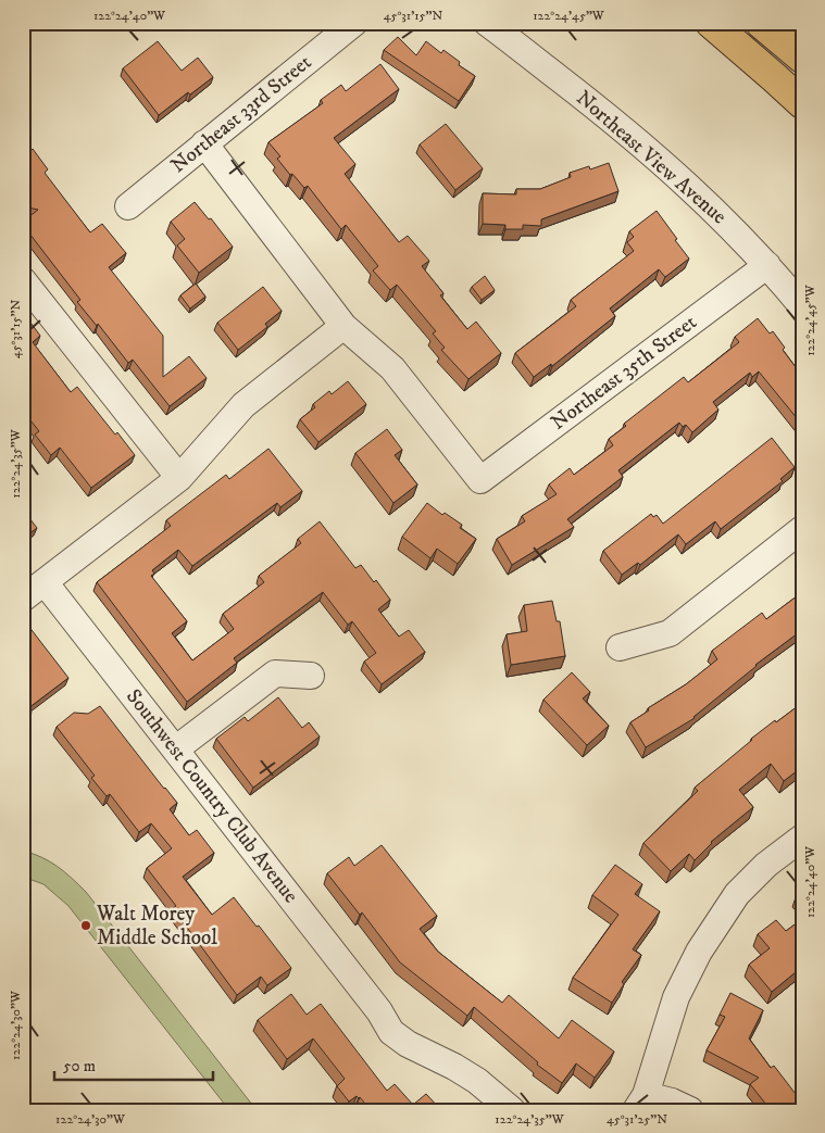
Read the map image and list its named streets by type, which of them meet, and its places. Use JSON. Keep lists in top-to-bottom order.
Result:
{
  "streets": {
    "street": [
      "Northeast 33rd Street",
      "Northeast View Avenue",
      "Northeast 35th Street",
      "Southwest Country Club Avenue"
    ]
  },
  "crossings": [
    ["Northeast View Avenue", "Northeast 35th Street"]
  ],
  "places": ["Walt Morey Middle School"],
  "scale_bar": "50 m",
  "coordinates": [
    "122°24'40\"W",
    "45°31'15\"N",
    "122°24'45\"W",
    "122°24'35\"W",
    "122°24'30\"W",
    "45°31'25\"N"
  ]
}
